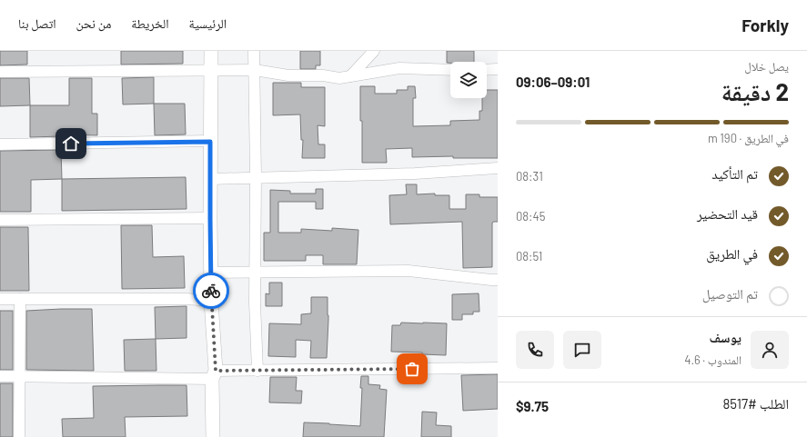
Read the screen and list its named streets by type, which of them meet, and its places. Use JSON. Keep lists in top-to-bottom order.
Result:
{
  "page": {
    "header": "Forkly",
    "nav": [
      "الرئيسية",
      "الخريطة",
      "من نحن",
      "اتصل بنا"
    ],
    "heading": ["2 دقيقة", "يصل خلال", "09:01–09:06"],
    "panel": [
      "يوسف",
      "المندوب · 4.6",
      "الطلب #8517",
      "$9.75"
    ],
    "bar": "في الطريق · 190 m",
    "list": [
      ["تم التأكيد", "08:31"],
      ["قيد التحضير", "08:45"],
      ["في الطريق", "08:51"],
      "تم التوصيل"
    ]
  }
}
